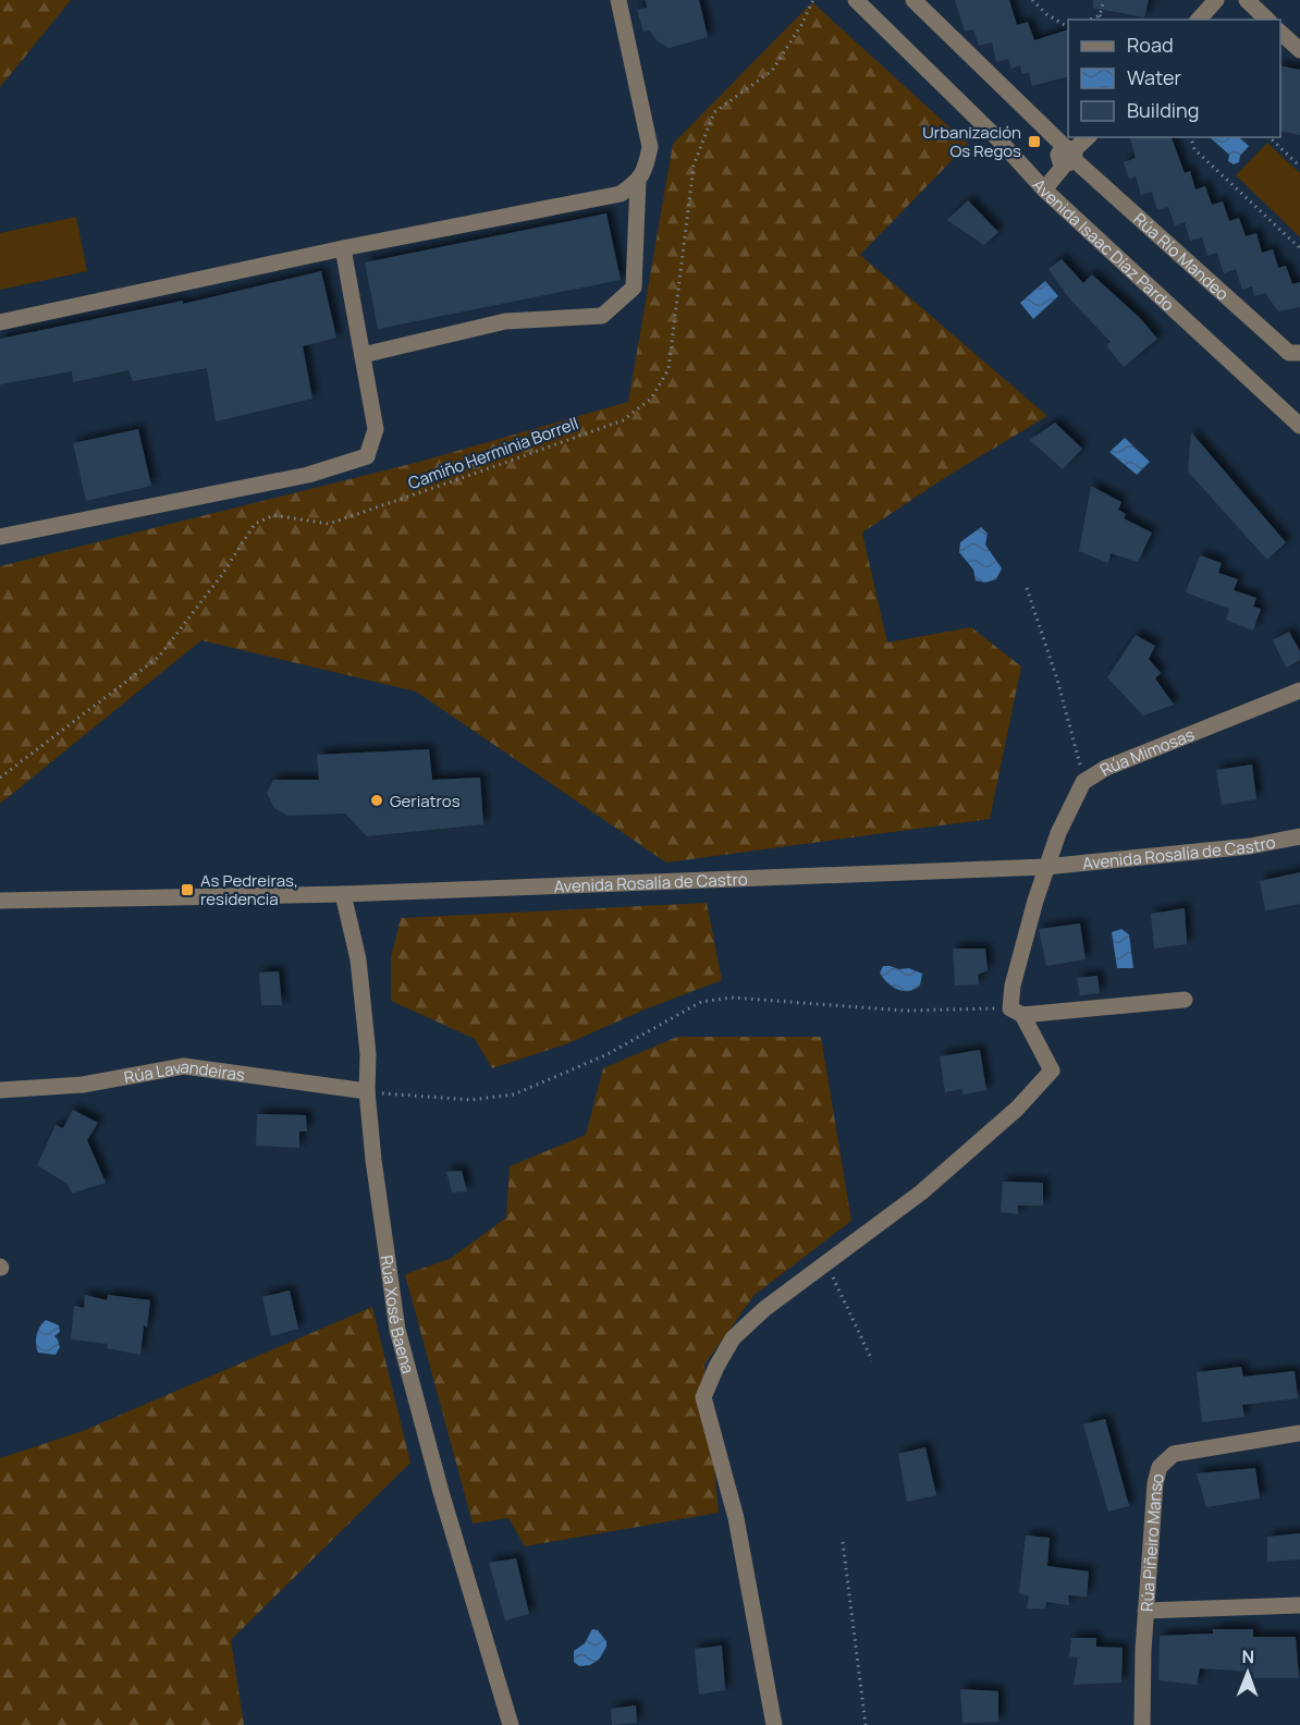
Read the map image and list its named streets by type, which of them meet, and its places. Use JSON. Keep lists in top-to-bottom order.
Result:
{
  "streets": {
    "street": [
      "Avenida Isaac Díaz Pardo",
      "Rúa Río Mandeo",
      "Rúa Mimosas",
      "Avenida Rosalía de Castro",
      "Rúa Lavandeiras",
      "Rúa Xosé Baena",
      "Rúa Piñeiro Manso"
    ],
    "path": ["Camiño Herminia Borrell"]
  },
  "crossings": [
    ["Rúa Mimosas", "Avenida Rosalía de Castro"],
    ["Avenida Rosalía de Castro", "Rúa Xosé Baena"],
    ["Rúa Lavandeiras", "Rúa Xosé Baena"]
  ],
  "places": {
    "transit": ["Urbanización Os Regos", "As Pedreiras, residencia"],
    "other": ["Geriatros"]
  },
  "legend": ["Road", "Water", "Building"],
  "north": "top"
}
